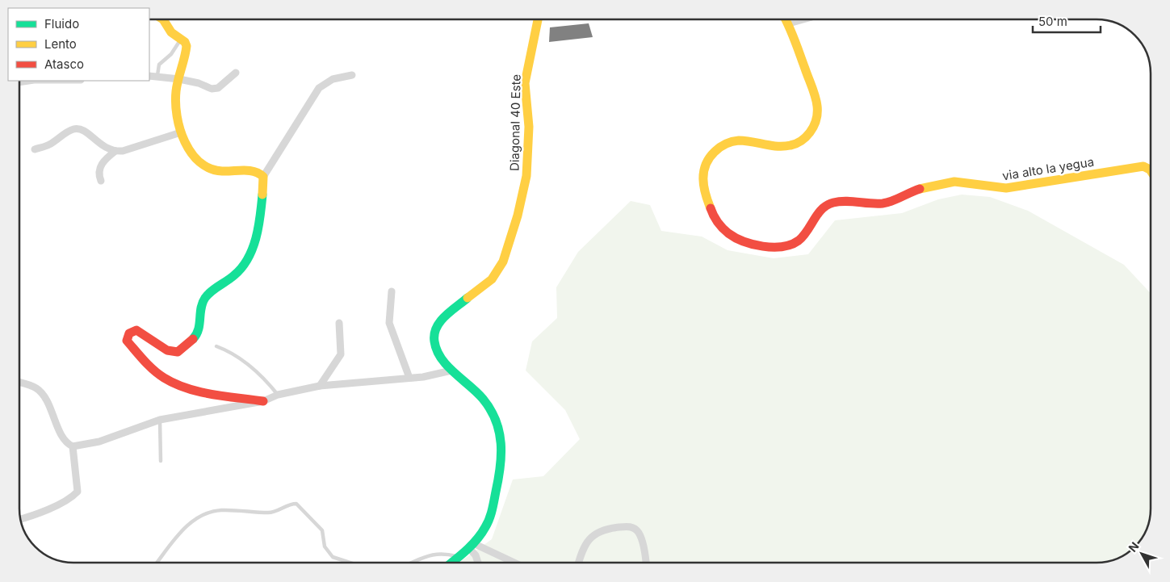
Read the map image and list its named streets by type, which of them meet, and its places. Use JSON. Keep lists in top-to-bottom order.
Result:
{
  "streets": {
    "street": ["Diagonal 40 Este", "via alto la yegua"]
  },
  "legend": ["Fluido", "Lento", "Atasco"],
  "scale_bar": "50 m",
  "north": "top left"
}
